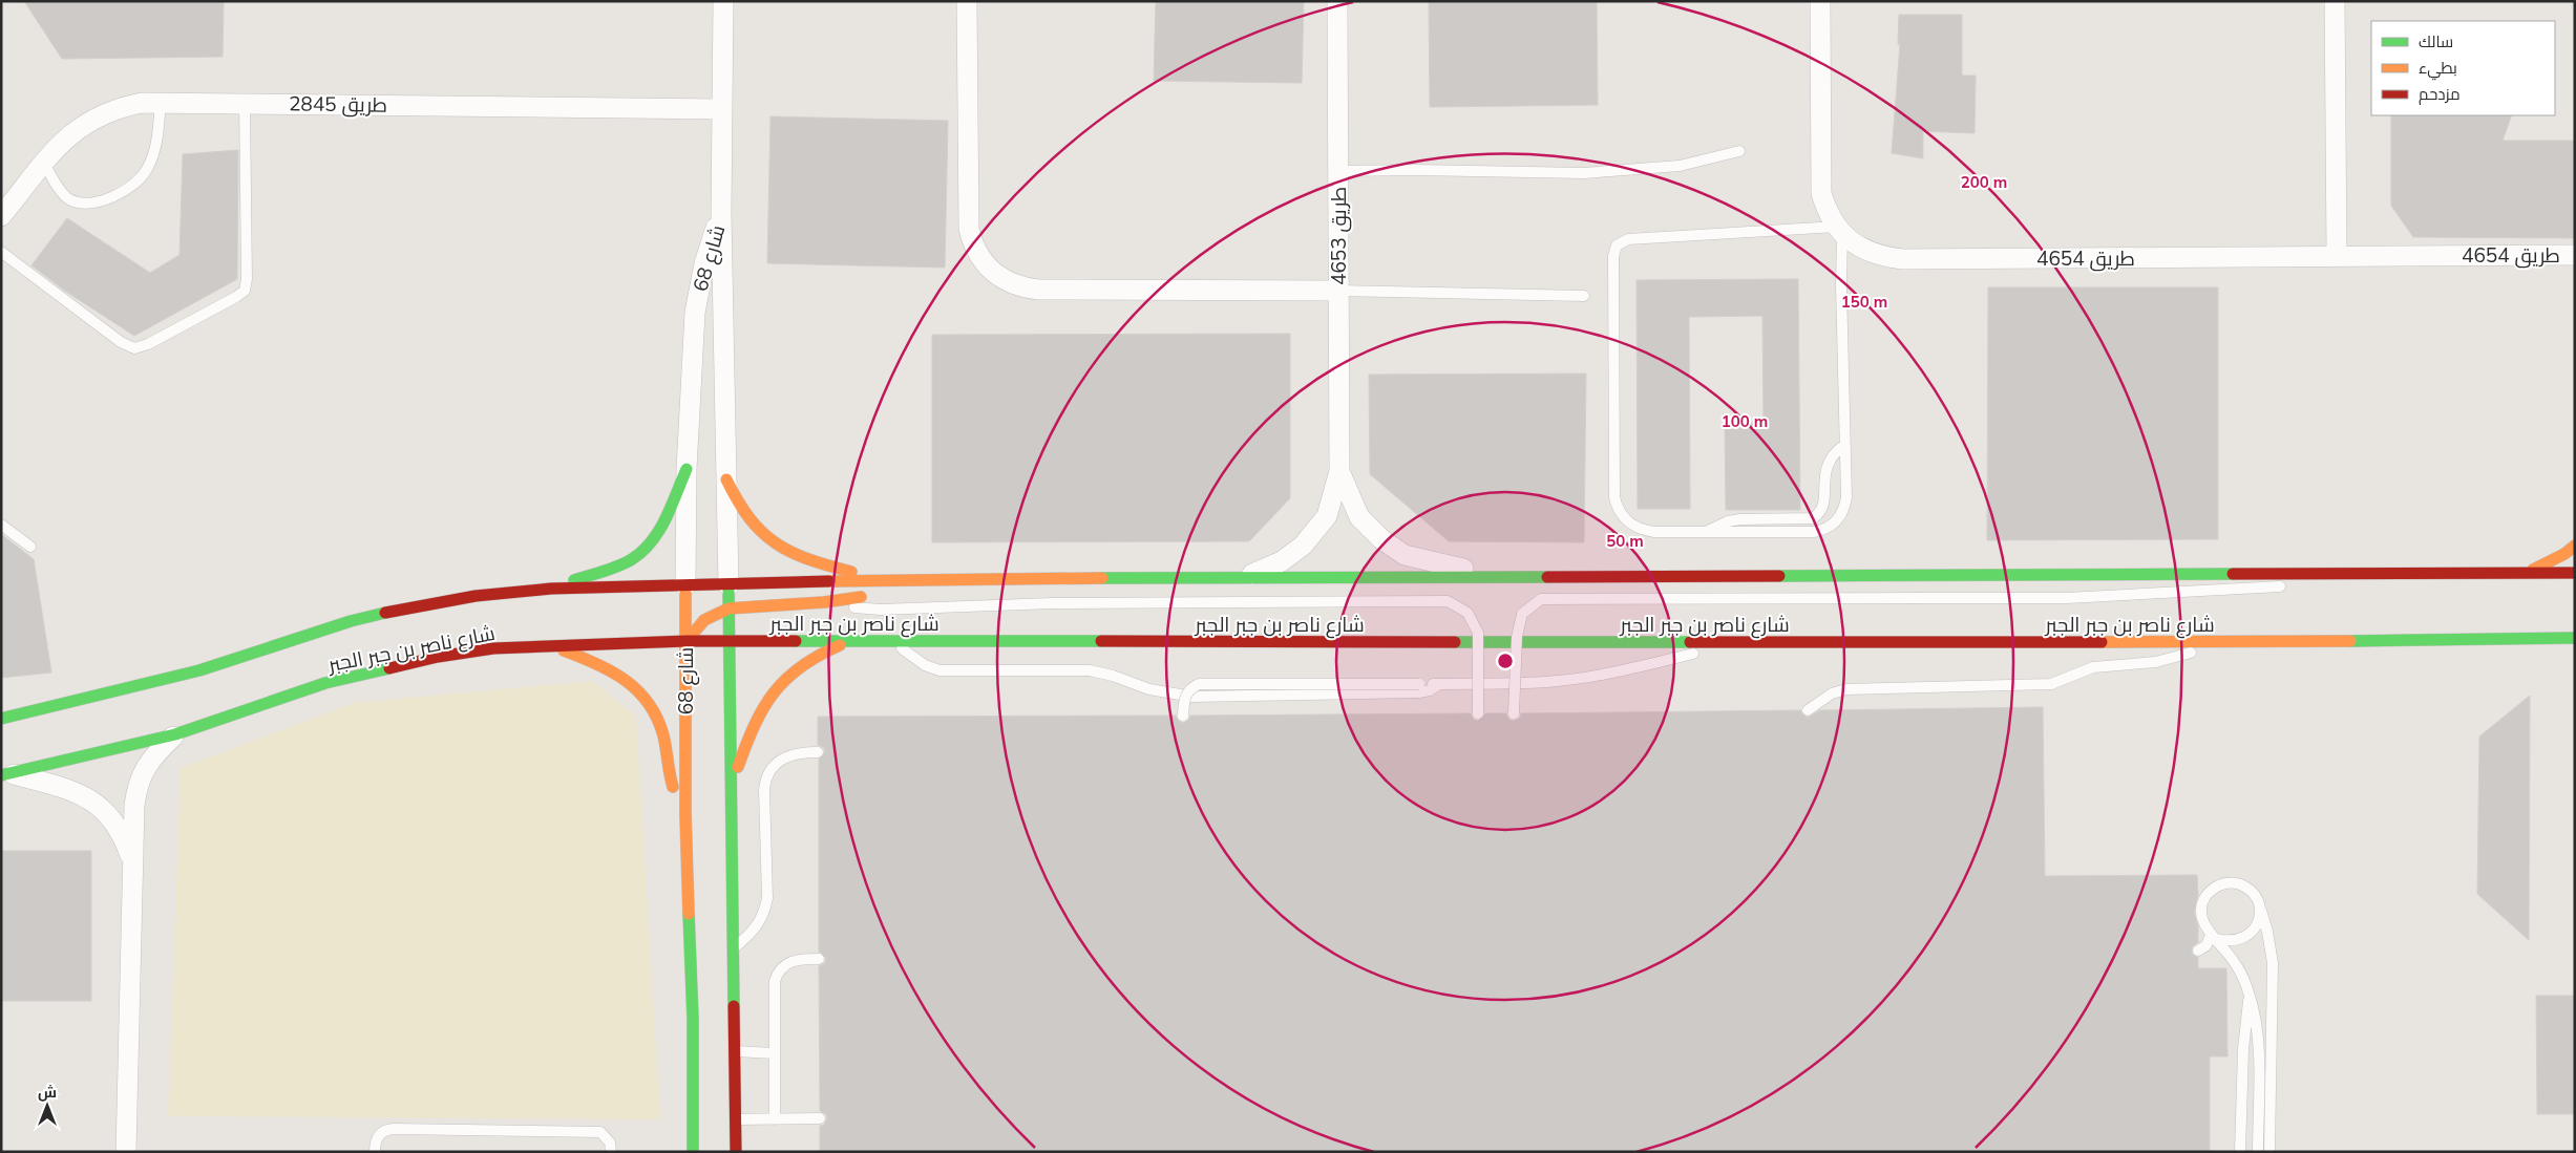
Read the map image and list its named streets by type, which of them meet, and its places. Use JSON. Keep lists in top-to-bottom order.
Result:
{
  "streets": {
    "main road": ["شارع 68", "شارع ناصر بن جبر الجبر"],
    "street": ["طريق 2845", "طريق 4653", "طريق 4654"]
  },
  "crossings": [
    ["طريق 2845", "شارع 68"],
    ["طريق 4653", "شارع ناصر بن جبر الجبر"],
    ["شارع 68", "شارع ناصر بن جبر الجبر"]
  ],
  "legend": ["سالك", "بطيء", "مزدحم"],
  "north": "top",
  "rings": [
    "200 m",
    "150 m",
    "100 m",
    "50 m"
  ]
}
